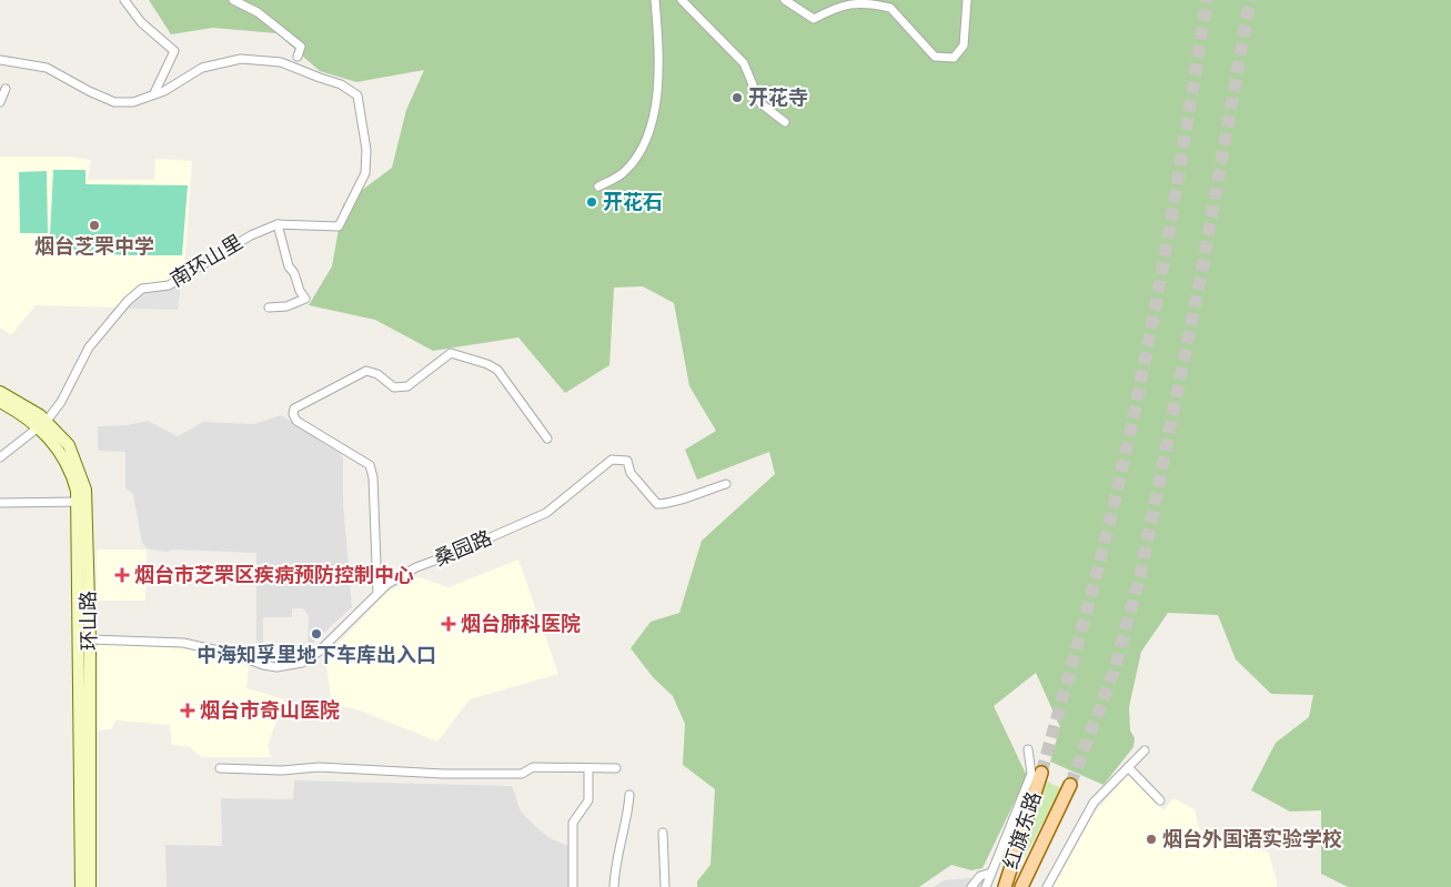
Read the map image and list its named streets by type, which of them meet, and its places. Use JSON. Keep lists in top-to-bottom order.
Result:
{
  "streets": {
    "main road": ["环山路", "红旗东路"],
    "street": ["南环山里", "桑园路"]
  },
  "crossings": [
    ["南环山里", "环山路"],
    ["桑园路", "环山路"]
  ],
  "places": {
    "other": [
      "开花寺",
      "开花石",
      "烟台芝罘中学",
      "中海知孚里地下车库出入口",
      "烟台外国语实验学校"
    ],
    "health": ["烟台市芝罘区疾病预防控制中心", "烟台肺科医院", "烟台市奇山医院"]
  }
}
